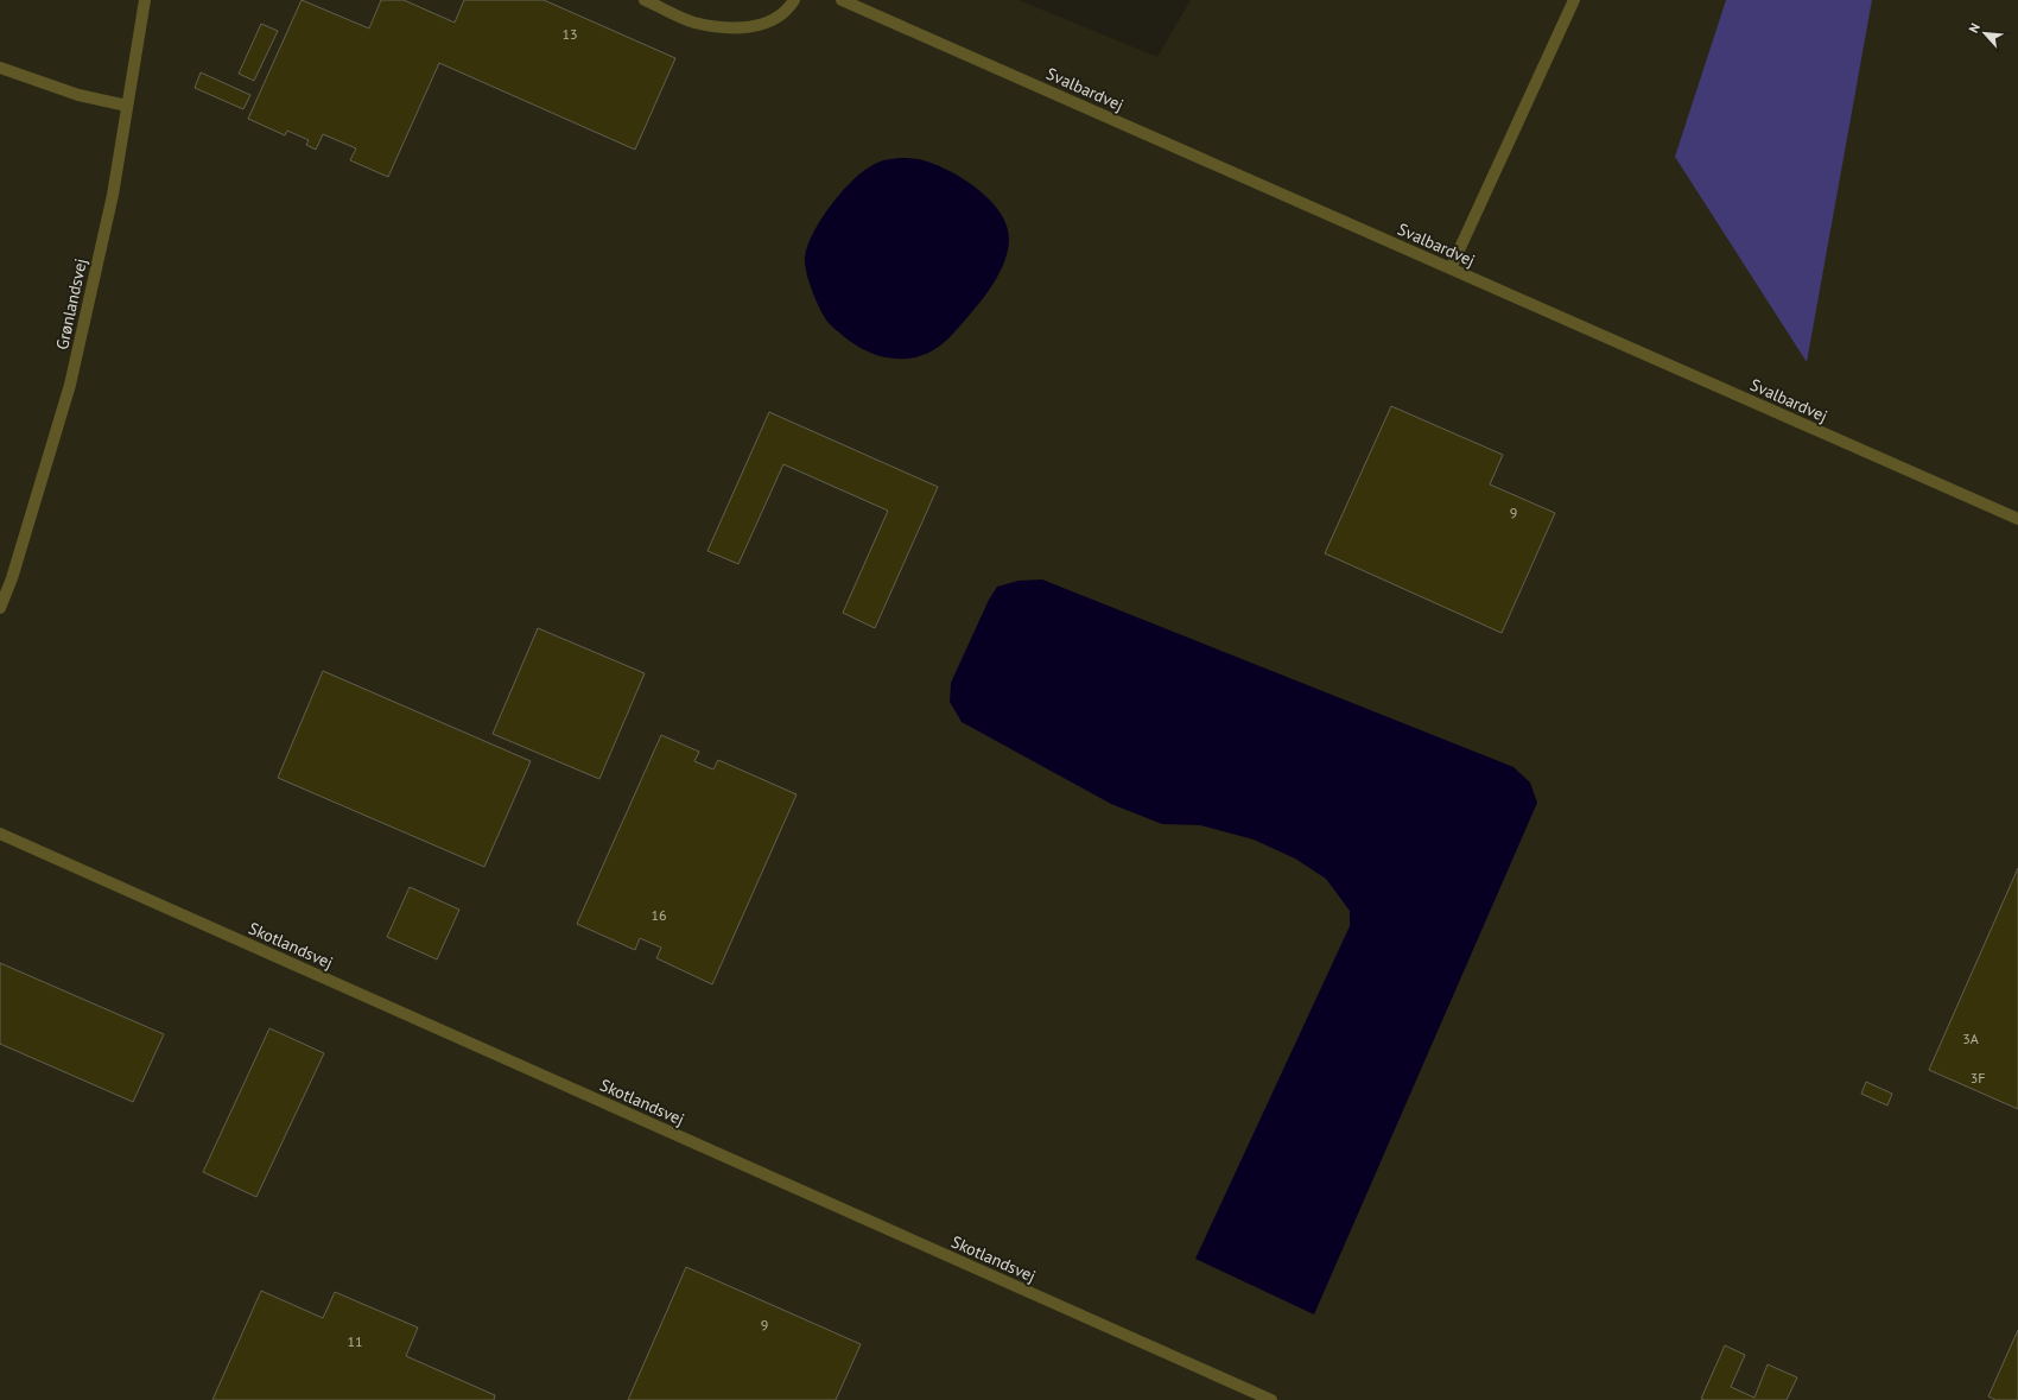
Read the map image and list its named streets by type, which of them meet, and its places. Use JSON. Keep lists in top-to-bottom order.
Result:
{
  "streets": {
    "street": ["Svalbardvej", "Grønlandsvej", "Skotlandsvej"]
  },
  "house_numbers": [
    "13",
    "9",
    "16",
    "3A",
    "3F",
    "9",
    "11"
  ],
  "north": "top left"
}
